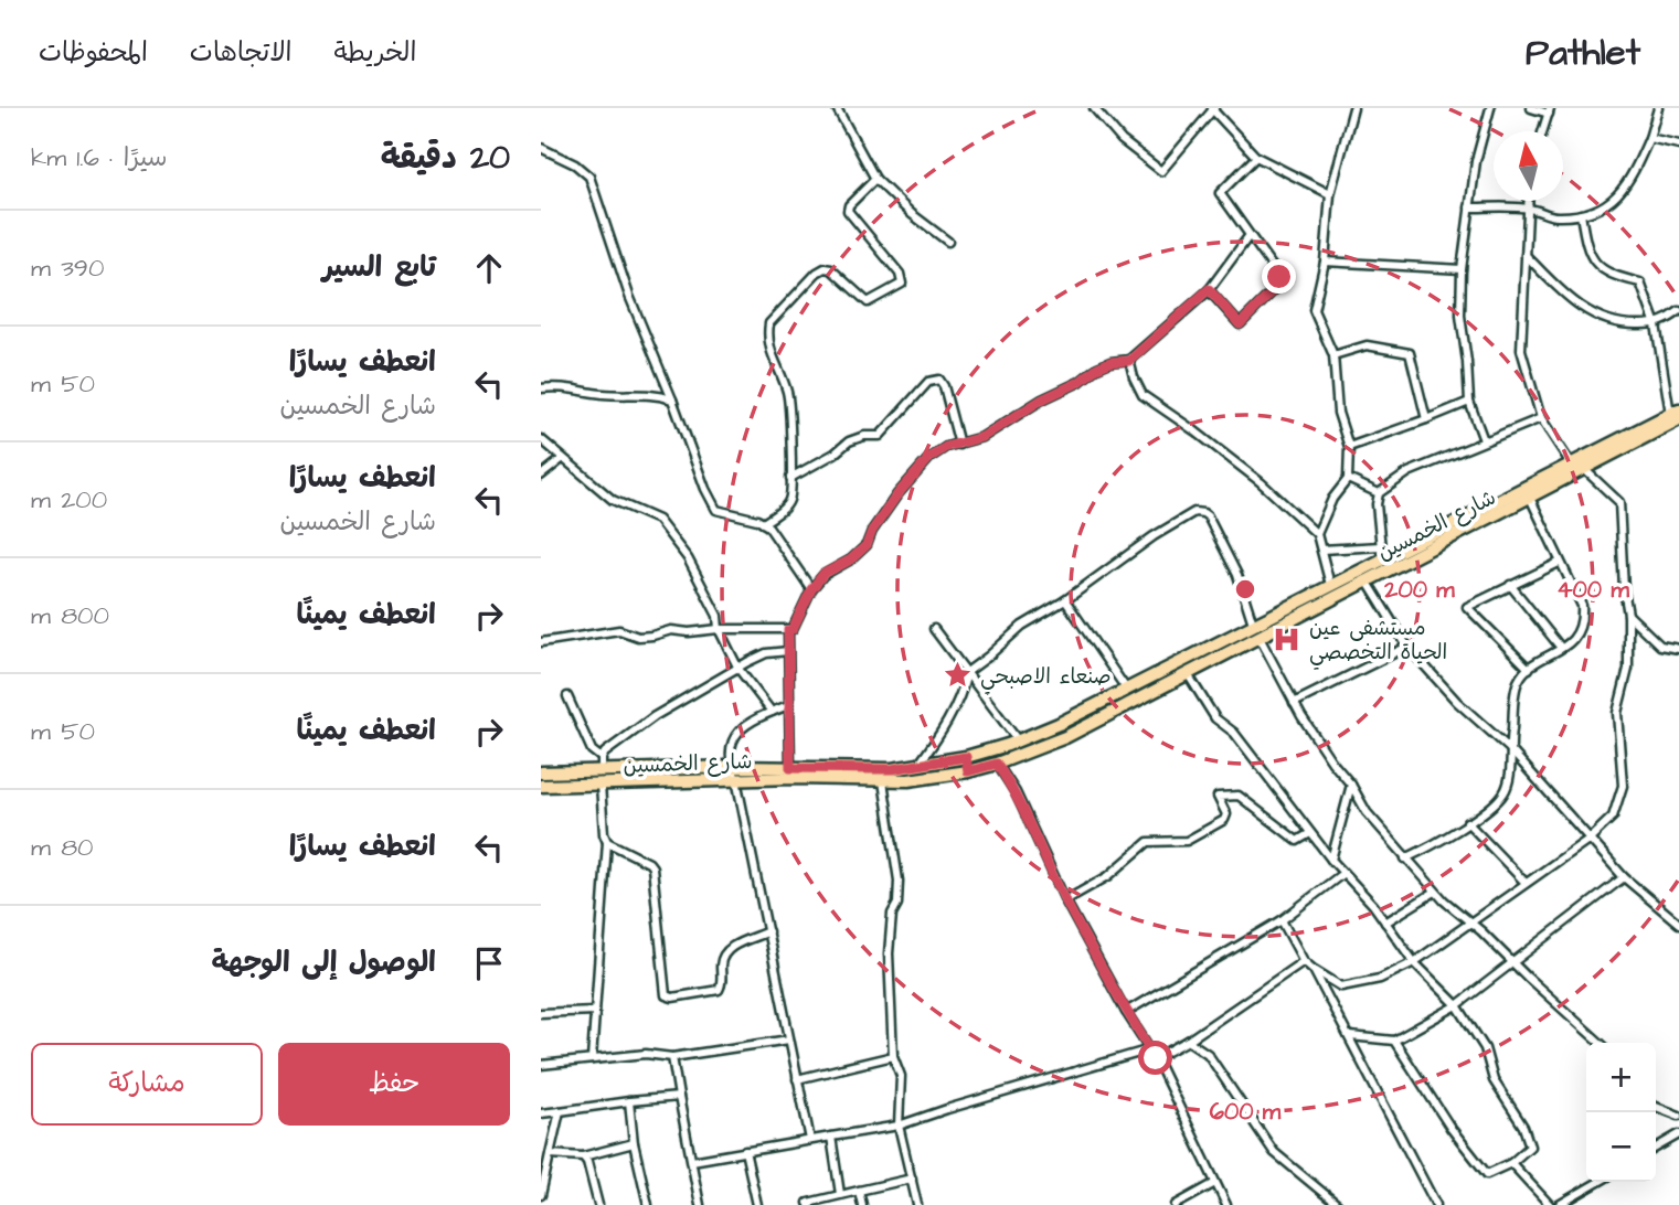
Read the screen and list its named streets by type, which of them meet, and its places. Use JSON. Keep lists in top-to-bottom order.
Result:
{
  "streets": {
    "main road": ["شارع الخمسين"]
  },
  "places": {
    "hospital": ["مستشفى عين الحياة التخصصي"],
    "place": ["صنعاء الاصبحي"]
  },
  "north": "top",
  "page": {
    "header": "Pathlet",
    "nav": ["الخريطة", "الاتجاهات", "المحفوظات"],
    "heading": ["20 دقيقة", "سيرًا · 1.6 km"],
    "list": [
      ["تابع السير", "390 m"],
      ["انعطف يسارًا", "شارع الخمسين", "50 m"],
      ["انعطف يسارًا", "شارع الخمسين", "200 m"],
      ["انعطف يمينًا", "800 m"],
      ["انعطف يمينًا", "50 m"],
      ["انعطف يسارًا", "80 m"],
      "الوصول إلى الوجهة"
    ],
    "buttons": ["حفظ", "مشاركة"],
    "map_buttons": ["+", "−"]
  },
  "rings": ["200 m", "400 m", "600 m"]
}
